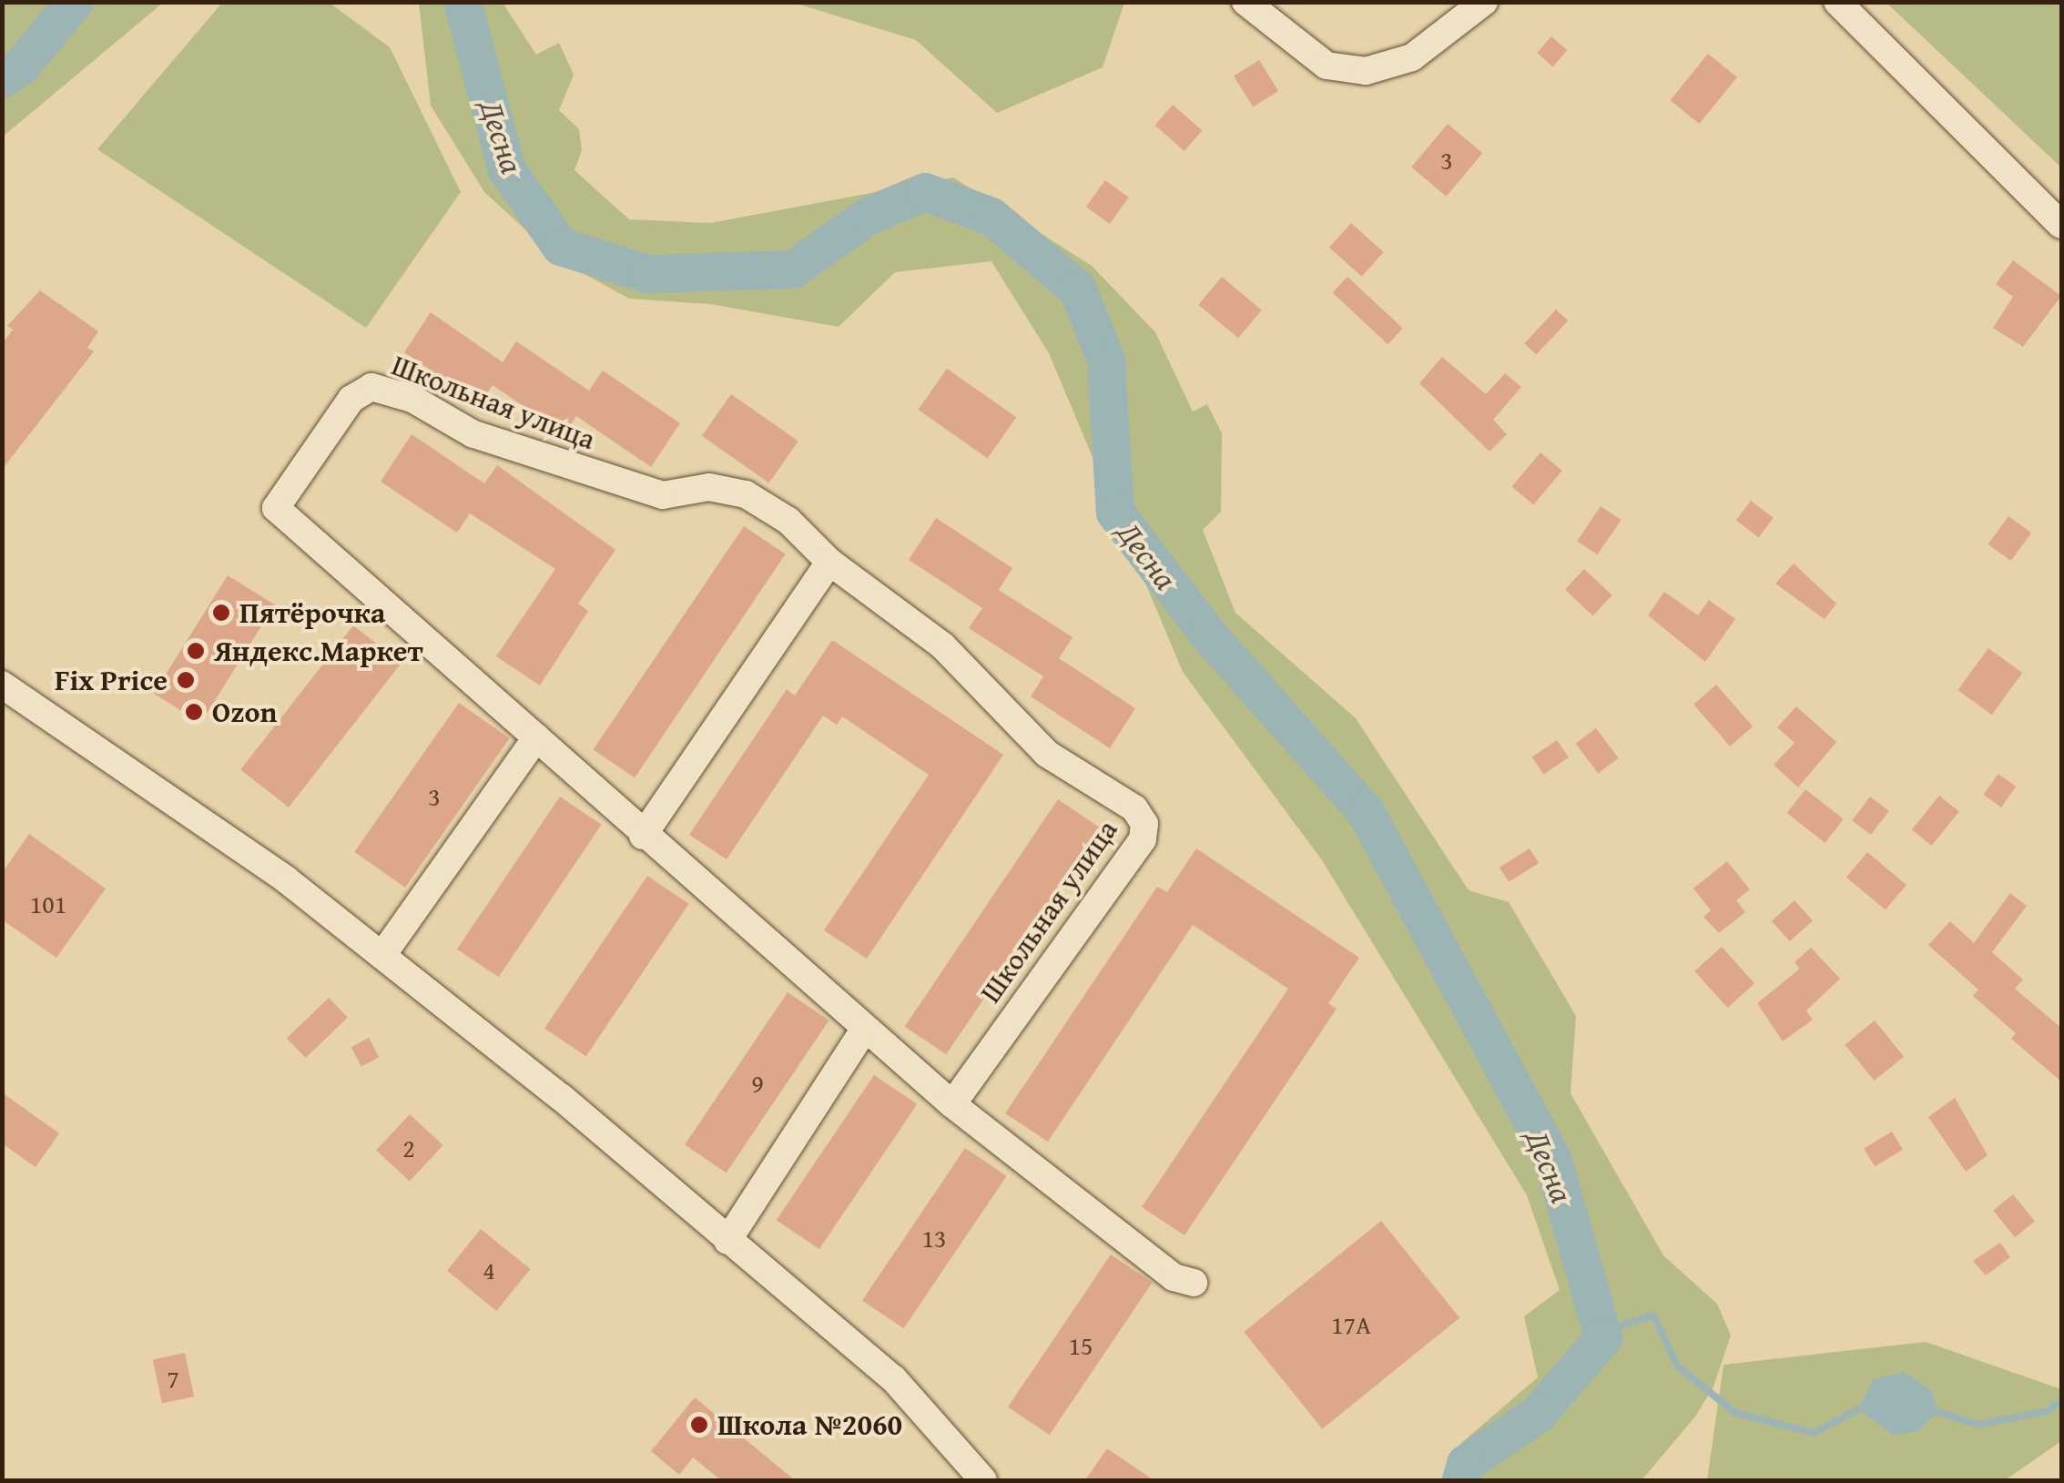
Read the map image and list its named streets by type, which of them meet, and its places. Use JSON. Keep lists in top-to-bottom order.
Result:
{
  "streets": {
    "street": ["Школьная улица"]
  },
  "water": ["Десна"],
  "places": [
    "Пятёрочка",
    "Яндекс.Маркет",
    "Fix Price",
    "Ozon",
    "Школа №2060"
  ],
  "house_numbers": [
    "3",
    "3",
    "101",
    "9",
    "2",
    "13",
    "4",
    "17А",
    "15",
    "7"
  ]
}
